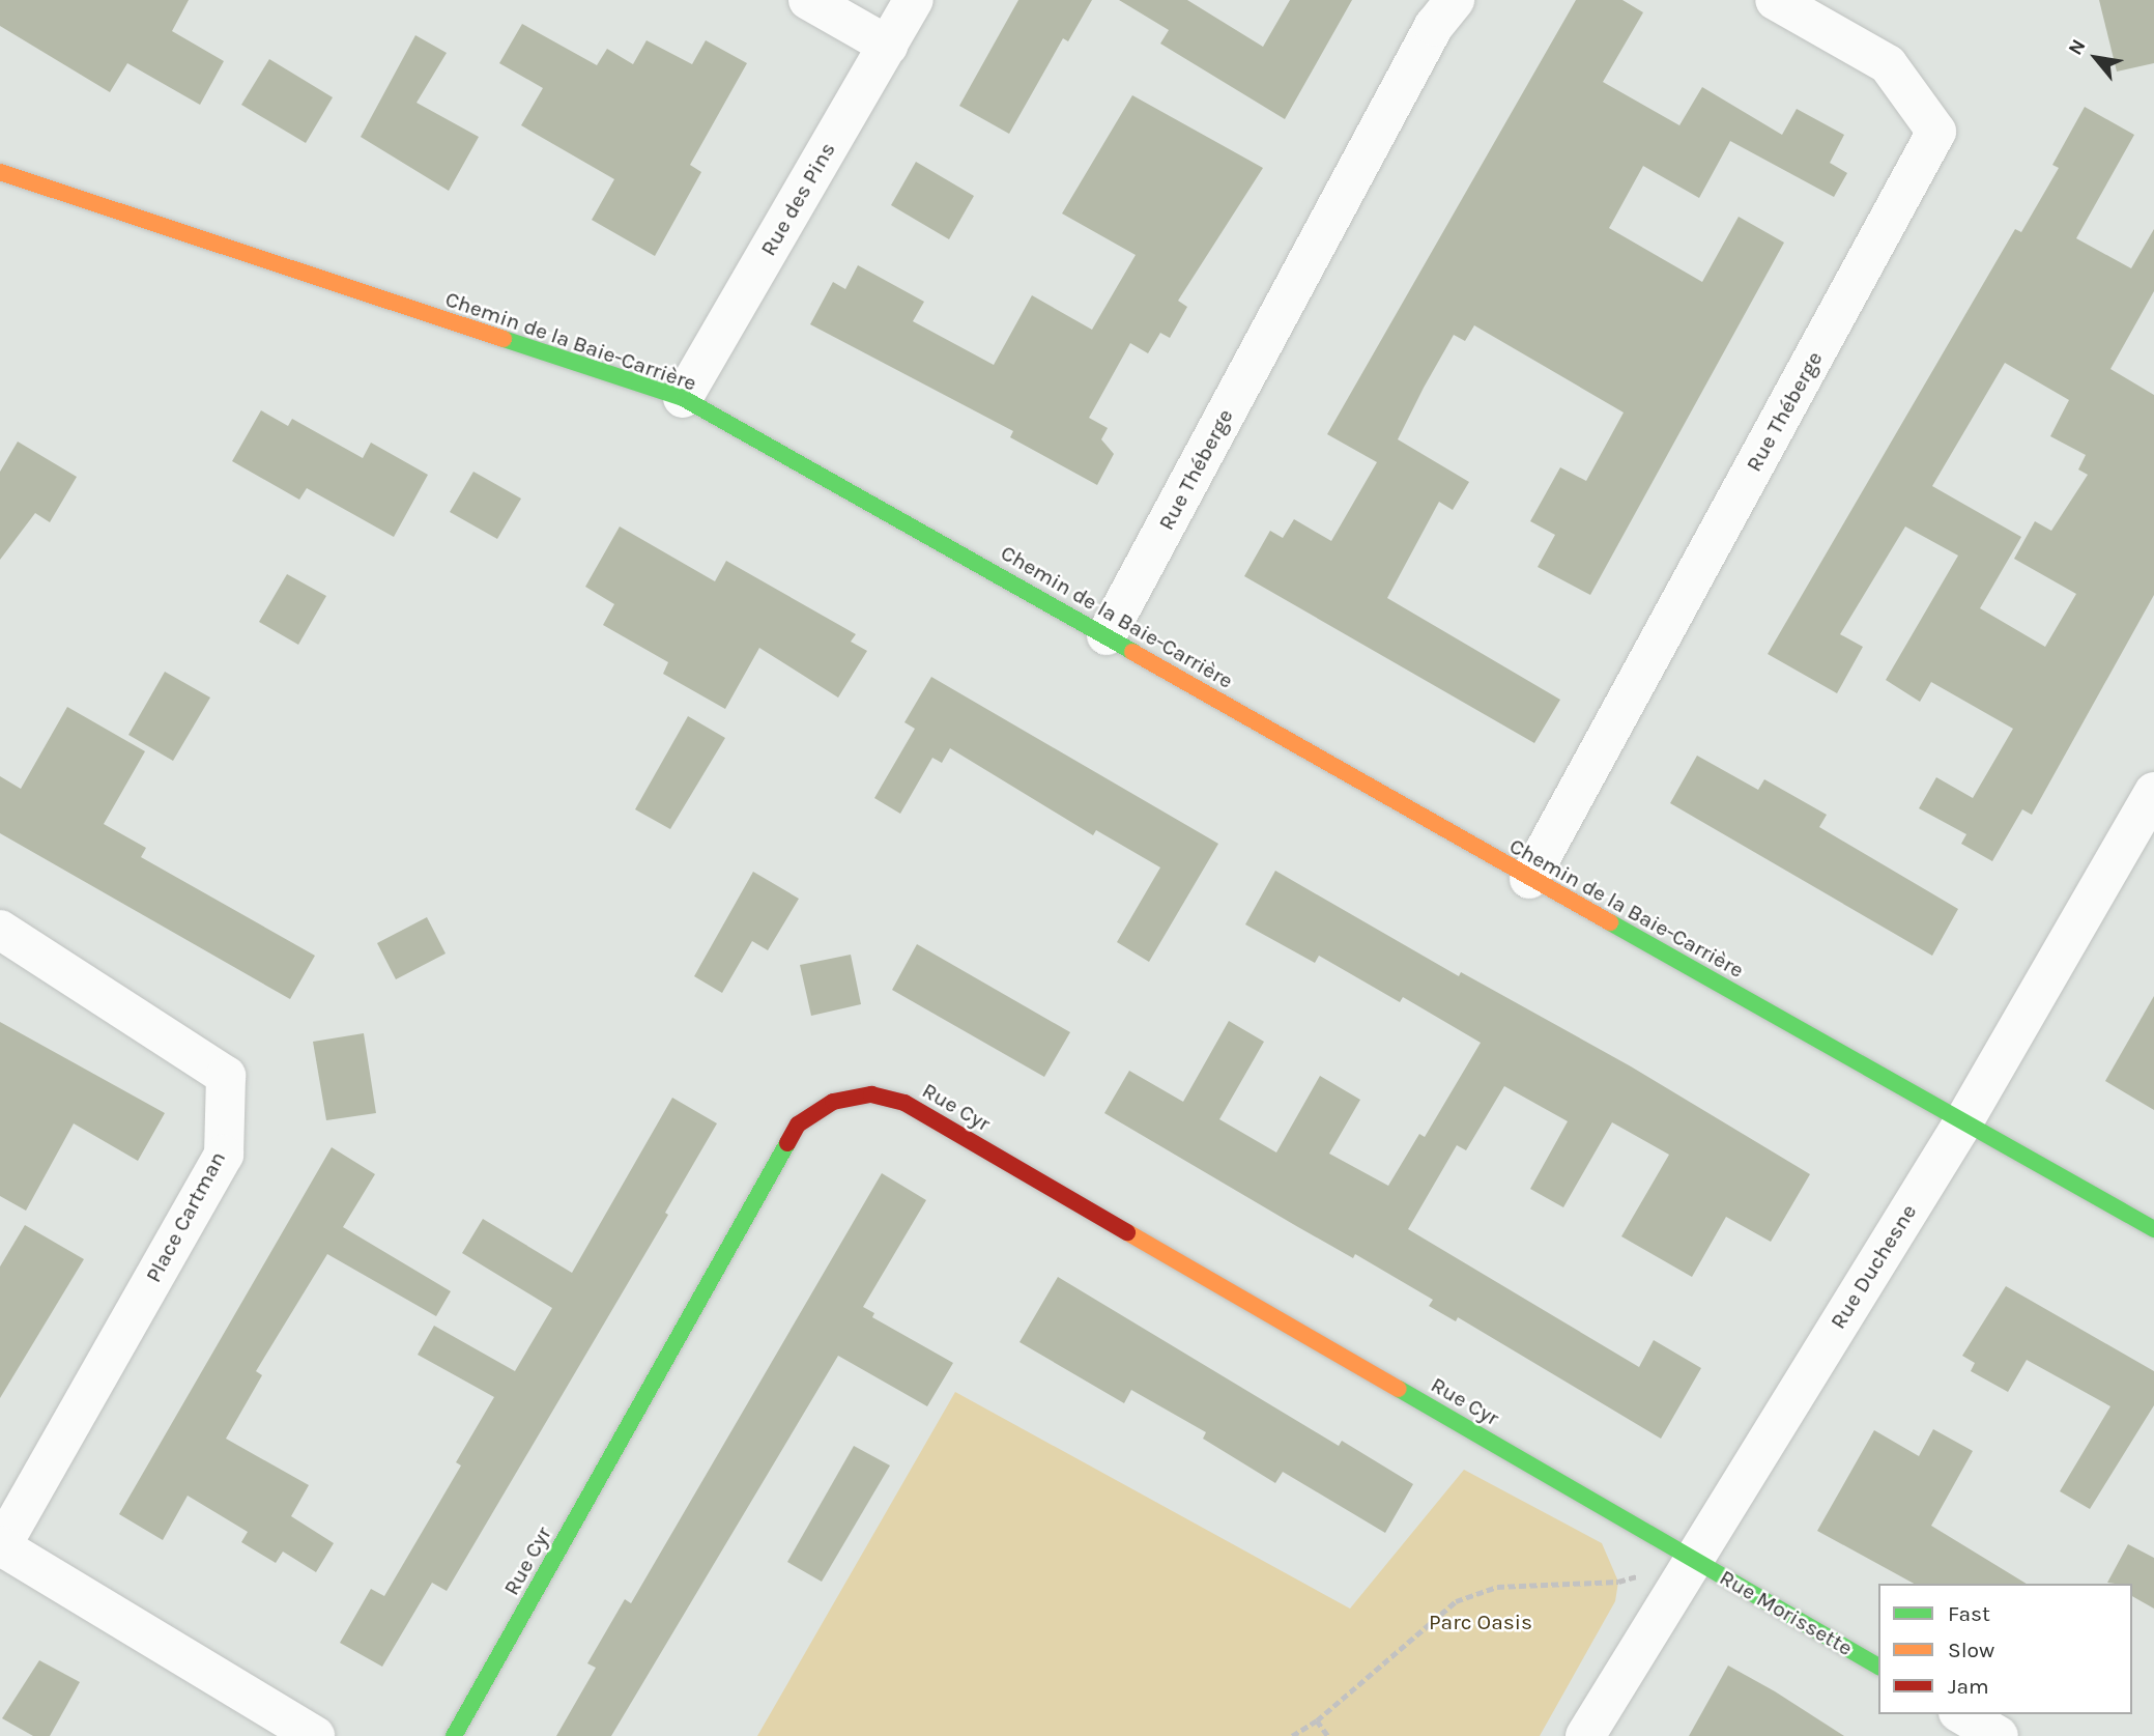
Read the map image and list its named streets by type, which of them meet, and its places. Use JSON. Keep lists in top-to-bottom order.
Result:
{
  "streets": {
    "street": [
      "Rue des Pins",
      "Chemin de la Baie-Carrière",
      "Rue Théberge",
      "Rue Cyr",
      "Place Cartman",
      "Rue Duchesne",
      "Rue Morissette"
    ]
  },
  "crossings": [
    ["Rue des Pins", "Chemin de la Baie-Carrière"],
    ["Chemin de la Baie-Carrière", "Rue Théberge"],
    ["Chemin de la Baie-Carrière", "Rue Duchesne"],
    ["Rue Cyr", "Rue Duchesne"],
    ["Rue Cyr", "Rue Morissette"],
    ["Rue Duchesne", "Rue Morissette"]
  ],
  "parks": ["Parc Oasis"],
  "legend": ["Fast", "Slow", "Jam"],
  "north": "top left"
}
